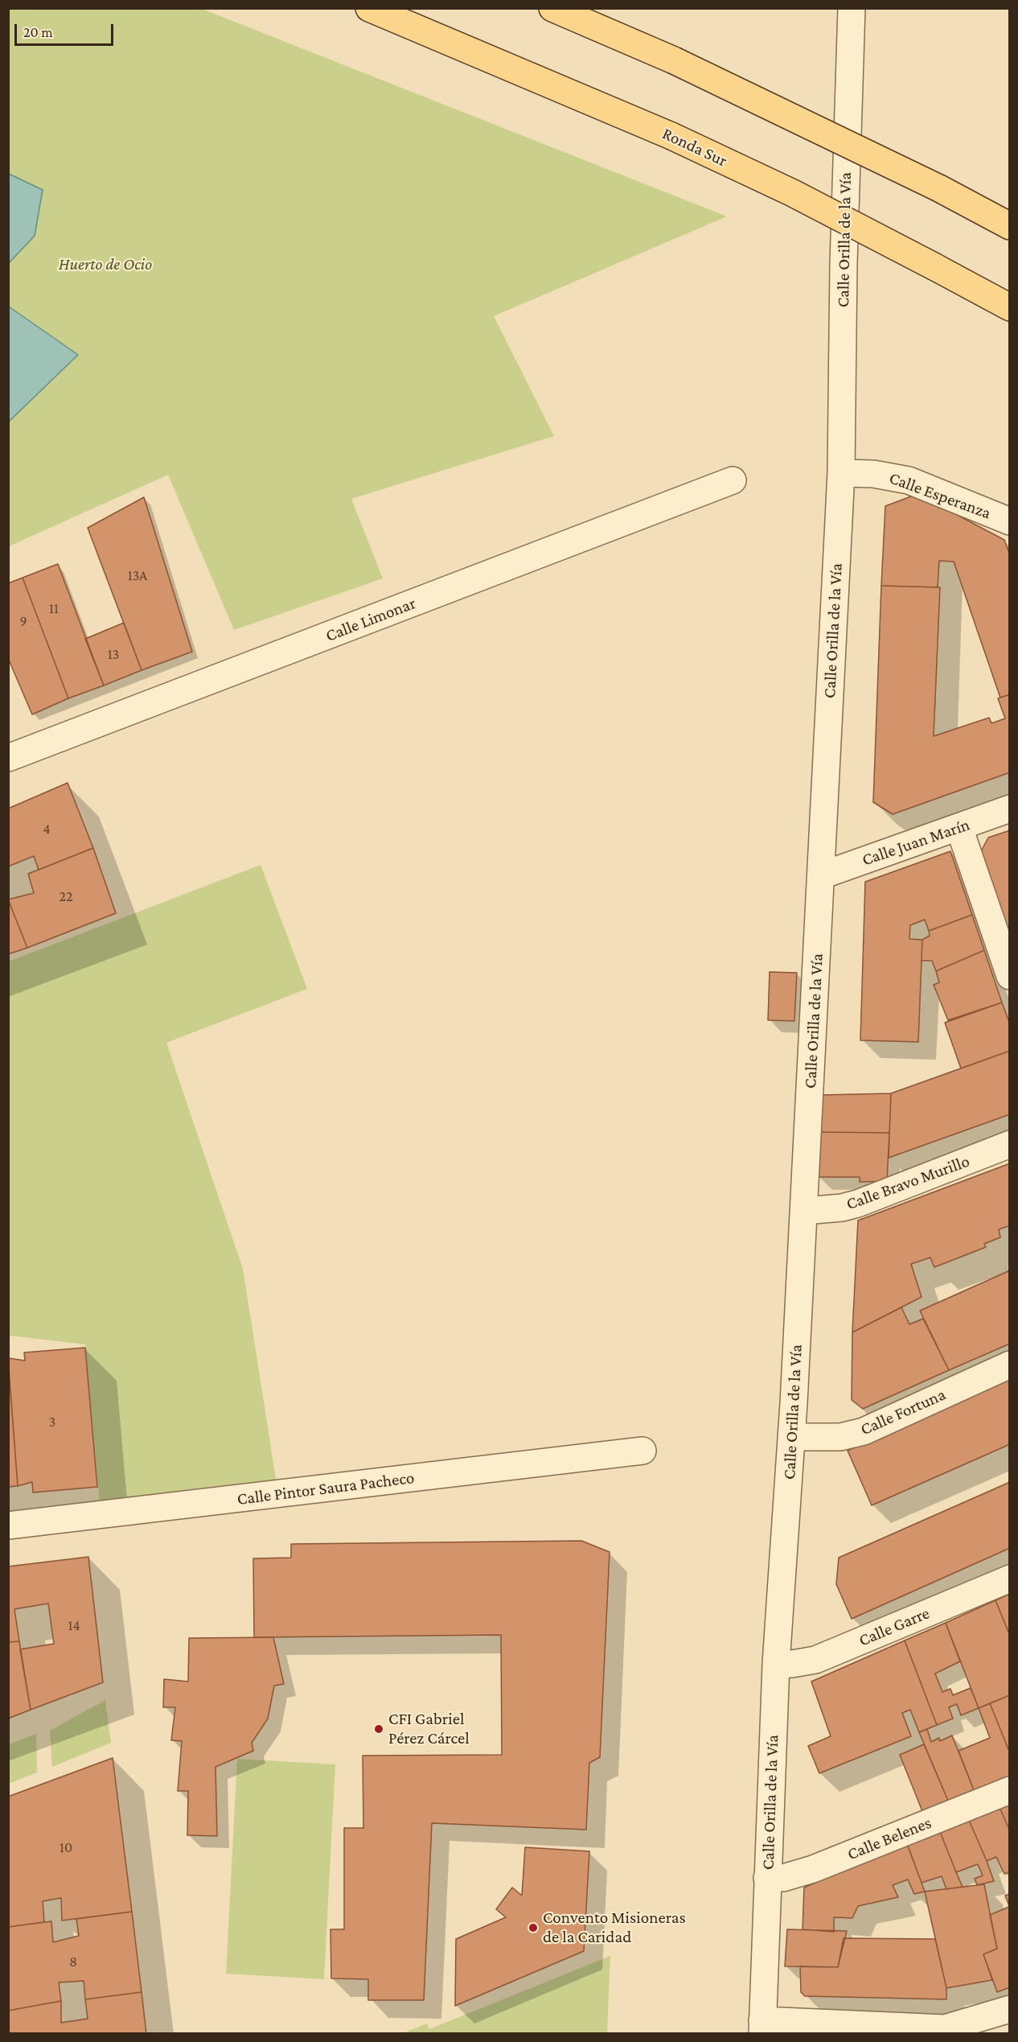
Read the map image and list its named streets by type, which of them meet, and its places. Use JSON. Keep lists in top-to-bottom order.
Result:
{
  "streets": {
    "main road": ["Ronda Sur"],
    "street": [
      "Calle Orilla de la Vía",
      "Calle Esperanza",
      "Calle Limonar",
      "Calle Juan Marín",
      "Calle Bravo Murillo",
      "Calle Fortuna",
      "Calle Pintor Saura Pacheco",
      "Calle Garre",
      "Calle Belenes"
    ]
  },
  "crossings": [
    ["Calle Orilla de la Vía", "Calle Esperanza"],
    ["Calle Orilla de la Vía", "Calle Juan Marín"],
    ["Calle Orilla de la Vía", "Calle Bravo Murillo"],
    ["Calle Orilla de la Vía", "Calle Fortuna"],
    ["Calle Orilla de la Vía", "Calle Garre"],
    ["Calle Orilla de la Vía", "Calle Belenes"]
  ],
  "parks": ["Huerto de Ocio"],
  "places": ["CFI Gabriel Pérez Cárcel", "Convento Misioneras de la Caridad"],
  "house_numbers": [
    "13A",
    "11",
    "9",
    "13",
    "4",
    "22",
    "3",
    "14",
    "10",
    "8"
  ],
  "scale_bar": "20 m"
}
